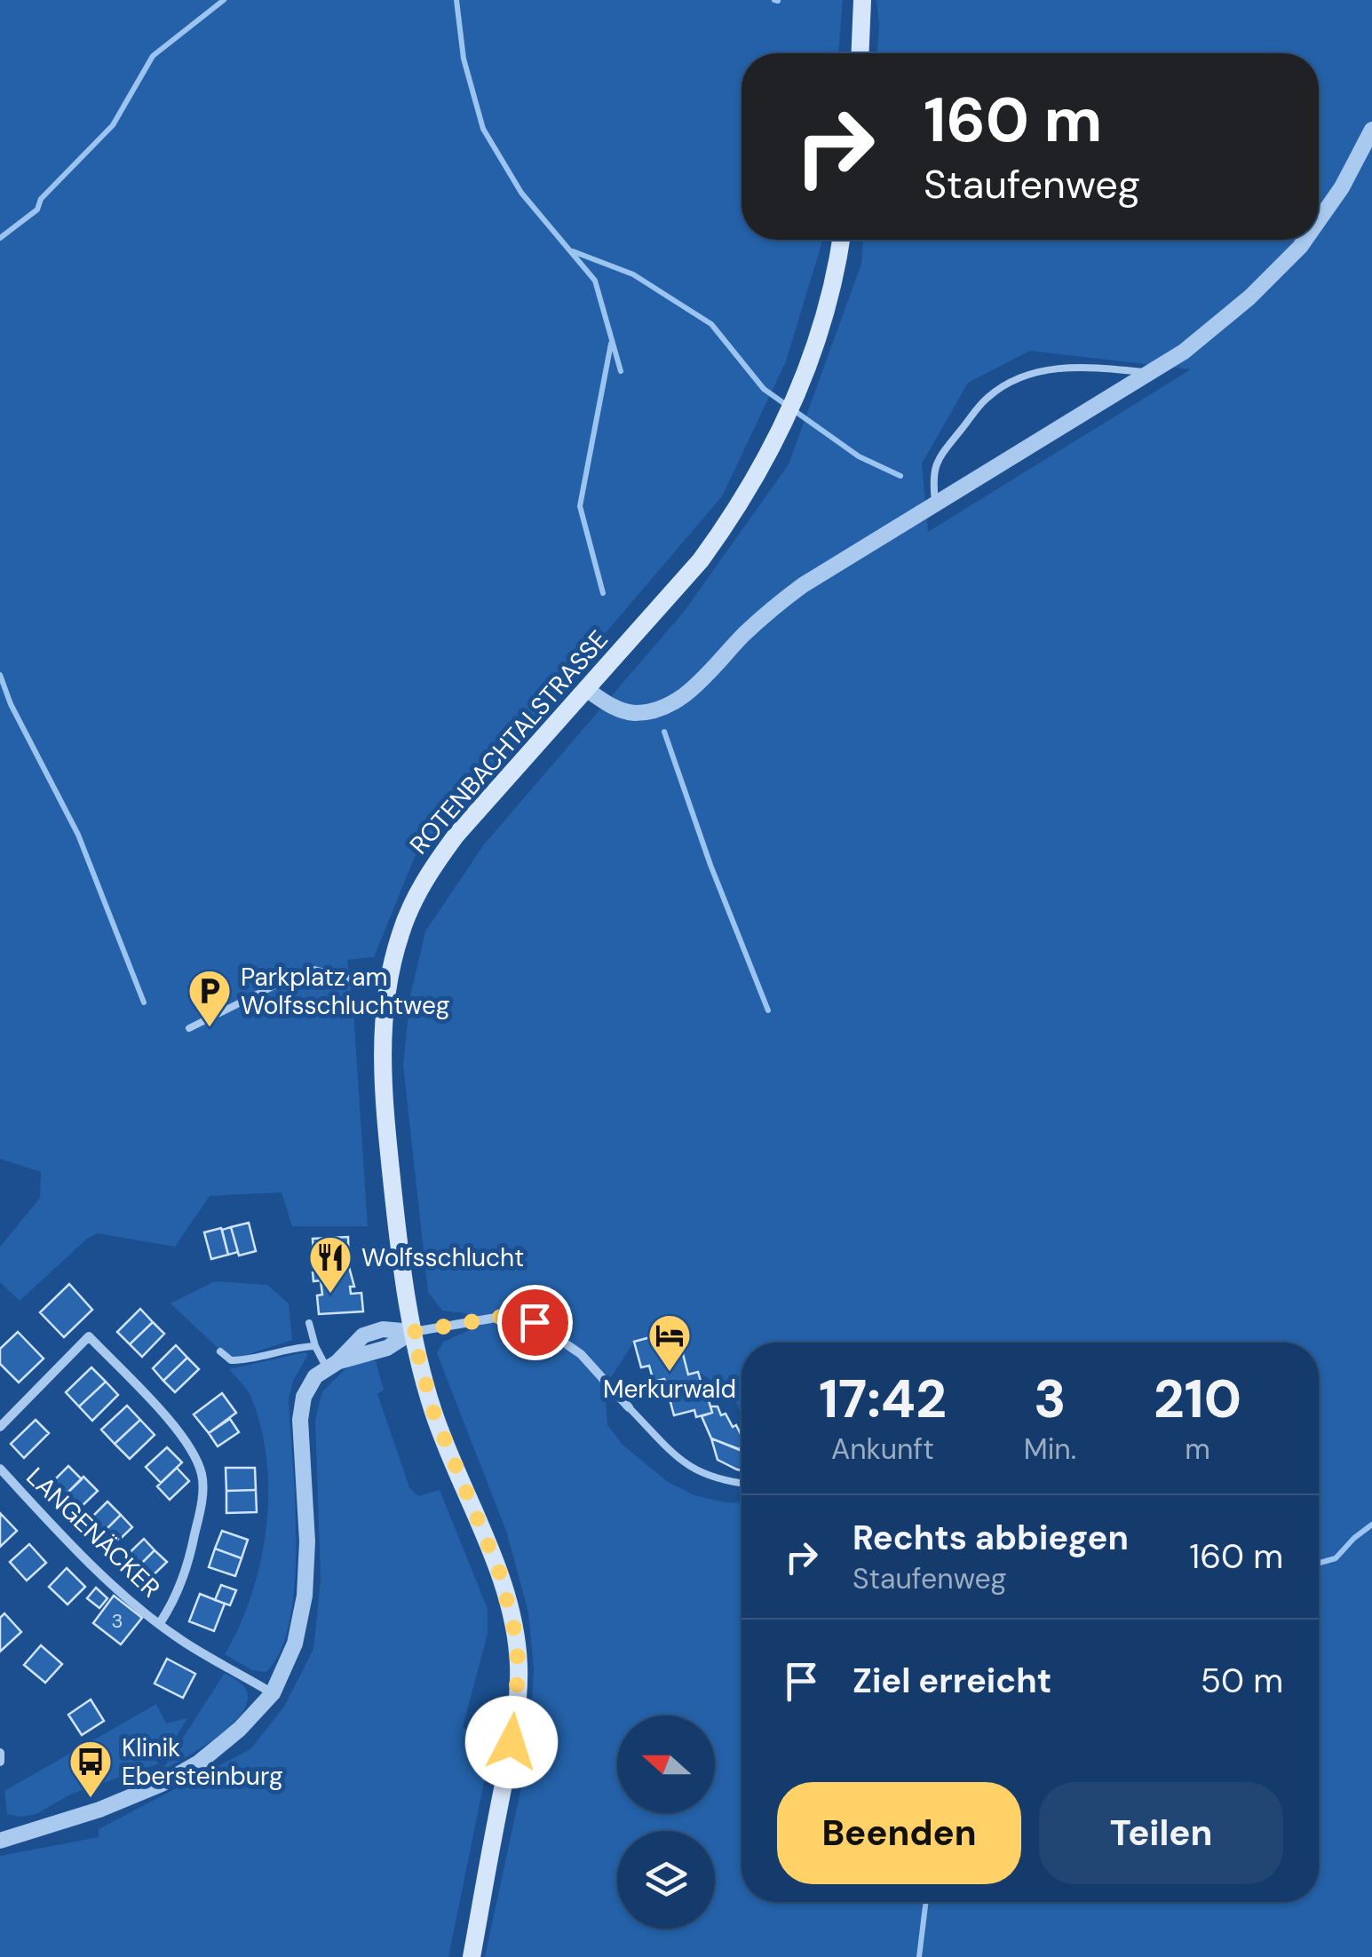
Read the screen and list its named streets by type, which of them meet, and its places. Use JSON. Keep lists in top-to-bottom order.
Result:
{
  "streets": {
    "main road": ["ROTENBACHTALSTRASSE"],
    "street": ["LANGENÄCKER"]
  },
  "places": {
    "parking": ["Parkplatz am Wolfsschluchtweg"],
    "restaurant": ["Wolfsschlucht"],
    "hotel": ["Merkurwald"],
    "bus stop": ["Klinik Ebersteinburg"]
  },
  "house_numbers": ["3"],
  "north": "left",
  "page": {
    "turn": ["160 m", "Staufenweg"],
    "eta": [
      "17:42",
      "Ankunft",
      "3",
      "Min.",
      "210",
      "m"
    ],
    "list": [
      {
        "name": "Rechts abbiegen",
        "note": "Staufenweg",
        "value": "160 m"
      },
      {
        "name": "Ziel erreicht",
        "value": "50 m"
      }
    ],
    "buttons": ["Beenden", "Teilen"]
  }
}
